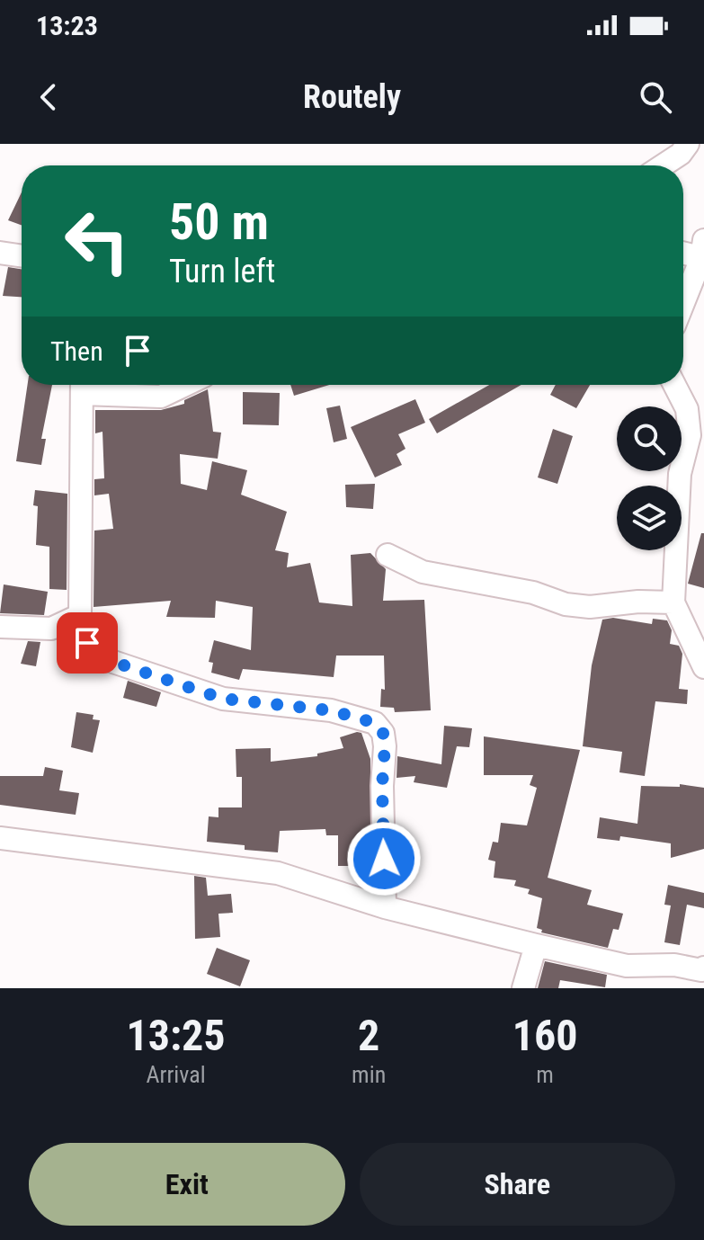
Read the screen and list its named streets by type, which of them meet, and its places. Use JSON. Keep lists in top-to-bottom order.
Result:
{
  "page": {
    "status": "13:23",
    "header": "Routely",
    "turn": ["50 m", "Turn left"],
    "then": "Then",
    "eta": [
      "13:25",
      "Arrival",
      "2",
      "min",
      "160",
      "m"
    ],
    "buttons": ["Exit", "Share"]
  }
}
